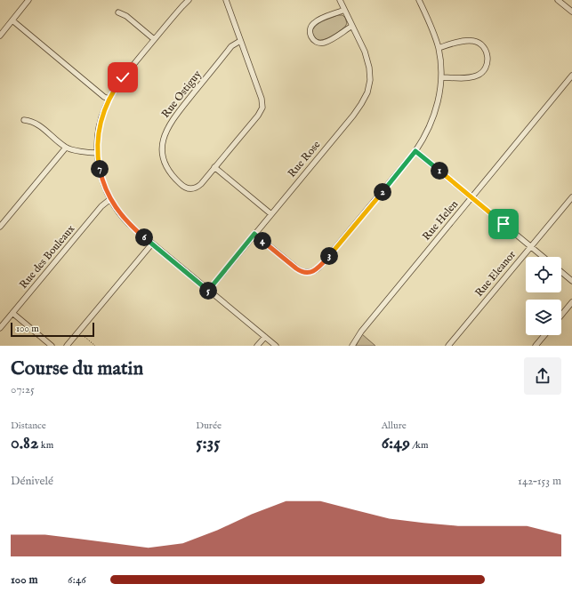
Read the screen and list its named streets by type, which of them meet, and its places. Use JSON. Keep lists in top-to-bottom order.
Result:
{
  "streets": {
    "street": [
      "Rue Ostiguy",
      "Rue Rose",
      "Rue Helen",
      "Rue des Bouleaux",
      "Rue Eleanor"
    ]
  },
  "scale_bar": "100 m",
  "page": {
    "pins": [
      "7",
      "1",
      "2",
      "6",
      "4",
      "3",
      "5"
    ],
    "scale": "100 m",
    "heading": ["Course du matin", "07:25"],
    "stats": [
      ["Distance", "0.82 km"],
      ["Durée", "5:35"],
      ["Allure", "6:49 /km"]
    ],
    "chart": ["Dénivelé", "142–153 m"],
    "list": [
      {
        "name": "100 m",
        "note": "6:46"
      }
    ]
  }
}
